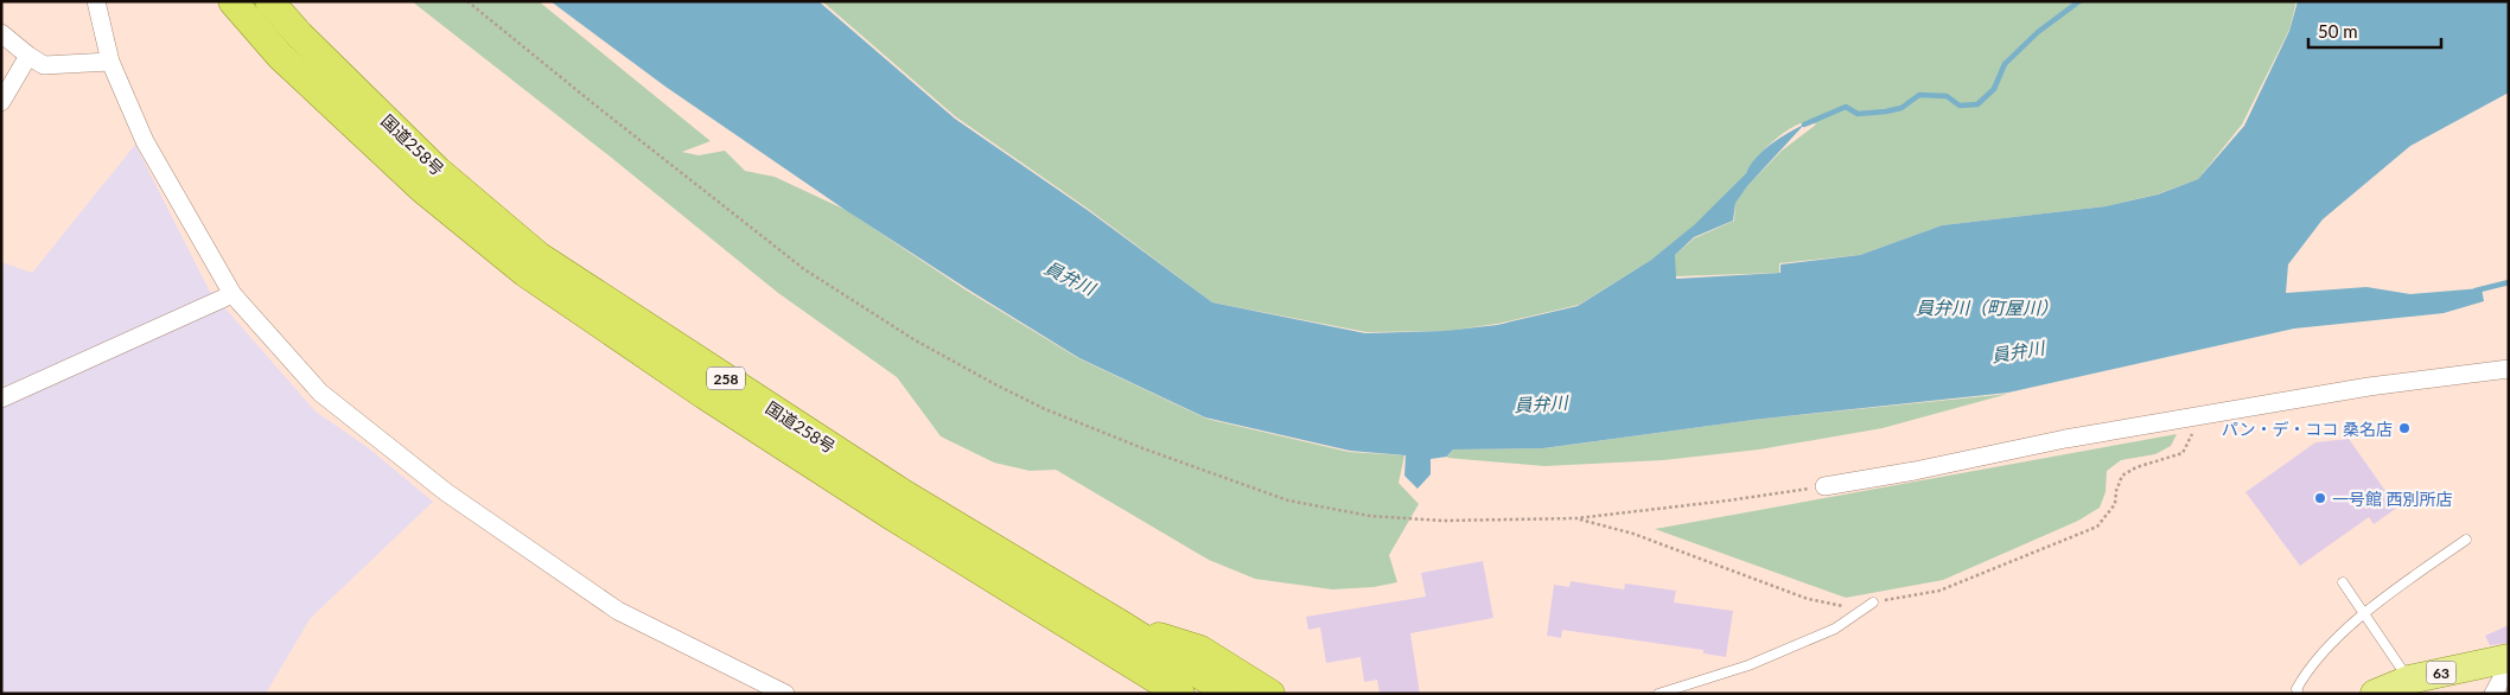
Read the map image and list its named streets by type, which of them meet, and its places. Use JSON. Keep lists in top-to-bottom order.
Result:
{
  "streets": {
    "highway": ["国道258号", "258"],
    "main road": ["63"]
  },
  "water": ["員弁川", "員弁川（町屋川）"],
  "places": ["パン・デ・ココ 桑名店", "一号館 西別所店"],
  "scale_bar": "50 m"
}
